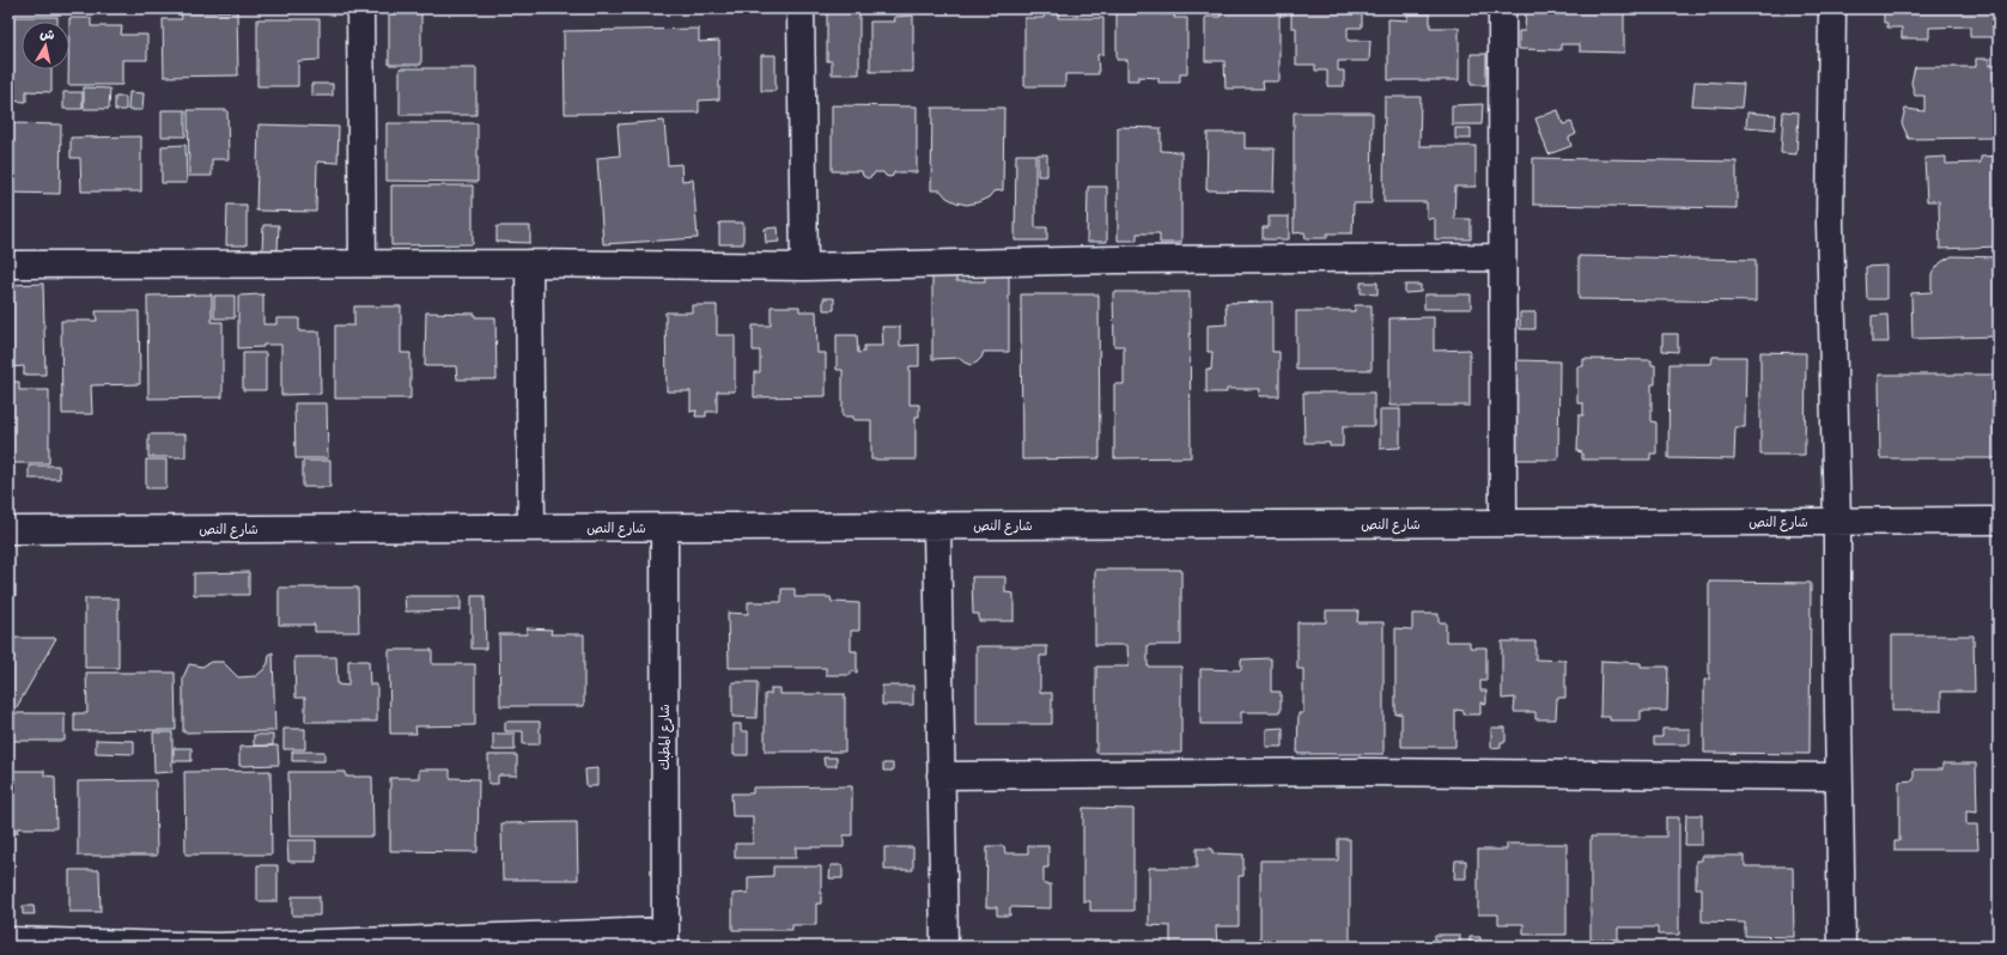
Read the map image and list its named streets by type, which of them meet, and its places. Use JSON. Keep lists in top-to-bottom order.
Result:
{
  "streets": {
    "street": ["شارع النص", "شارع المطبك"]
  },
  "crossings": [
    ["شارع النص", "شارع المطبك"]
  ],
  "north": "top"
}
